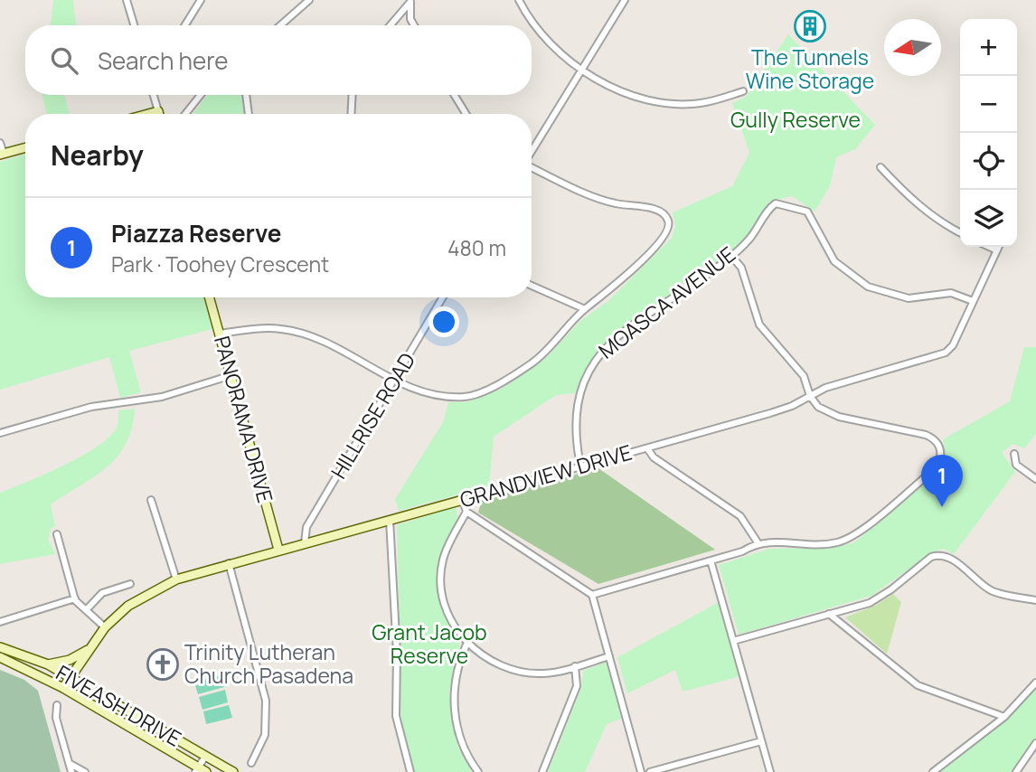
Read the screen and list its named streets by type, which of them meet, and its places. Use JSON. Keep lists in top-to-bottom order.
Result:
{
  "streets": {
    "street": [
      "MOASCA AVENUE",
      "HILLRISE ROAD",
      "PANORAMA DRIVE",
      "GRANDVIEW DRIVE",
      "FIVEASH DRIVE"
    ]
  },
  "crossings": [
    ["MOASCA AVENUE", "GRANDVIEW DRIVE"],
    ["HILLRISE ROAD", "GRANDVIEW DRIVE"],
    ["PANORAMA DRIVE", "GRANDVIEW DRIVE"],
    ["GRANDVIEW DRIVE", "FIVEASH DRIVE"]
  ],
  "parks": ["Gully Reserve", "Grant Jacob Reserve"],
  "places": {
    "building": ["The Tunnels Wine Storage"],
    "church": ["Trinity Lutheran Church Pasadena"]
  },
  "north": "left",
  "page": {
    "map_buttons": ["+", "−"],
    "search": "Search here",
    "heading": "Nearby",
    "list": [
      {
        "mark": "1",
        "name": "Piazza Reserve",
        "note": "Park · Toohey Crescent",
        "value": "480 m"
      }
    ],
    "pins": "1"
  }
}
